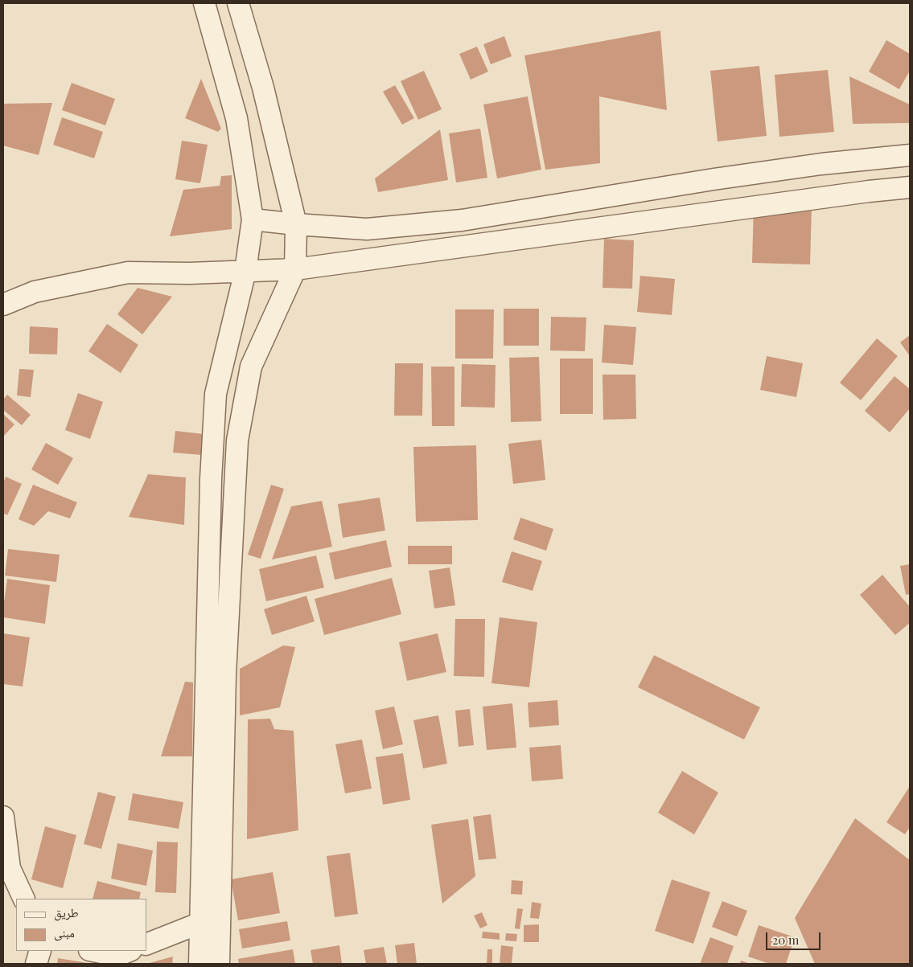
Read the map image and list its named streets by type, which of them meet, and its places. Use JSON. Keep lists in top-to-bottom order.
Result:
{
  "legend": ["طريق", "مبنى"],
  "scale_bar": "20 m"
}
